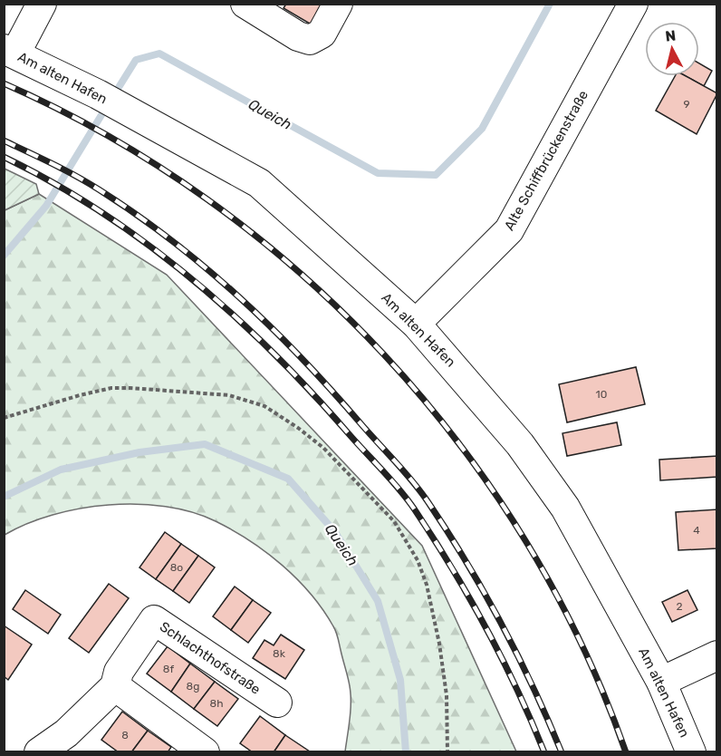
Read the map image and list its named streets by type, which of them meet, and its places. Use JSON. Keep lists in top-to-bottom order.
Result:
{
  "streets": {
    "street": ["Am alten Hafen", "Alte Schiffbrückenstraße", "Schlachthofstraße"]
  },
  "crossings": [
    ["Am alten Hafen", "Alte Schiffbrückenstraße"]
  ],
  "water": ["Queich"],
  "house_numbers": [
    "9",
    "10",
    "4",
    "8o",
    "2",
    "8k",
    "8f",
    "8g",
    "8h",
    "8"
  ],
  "north": "top"
}
